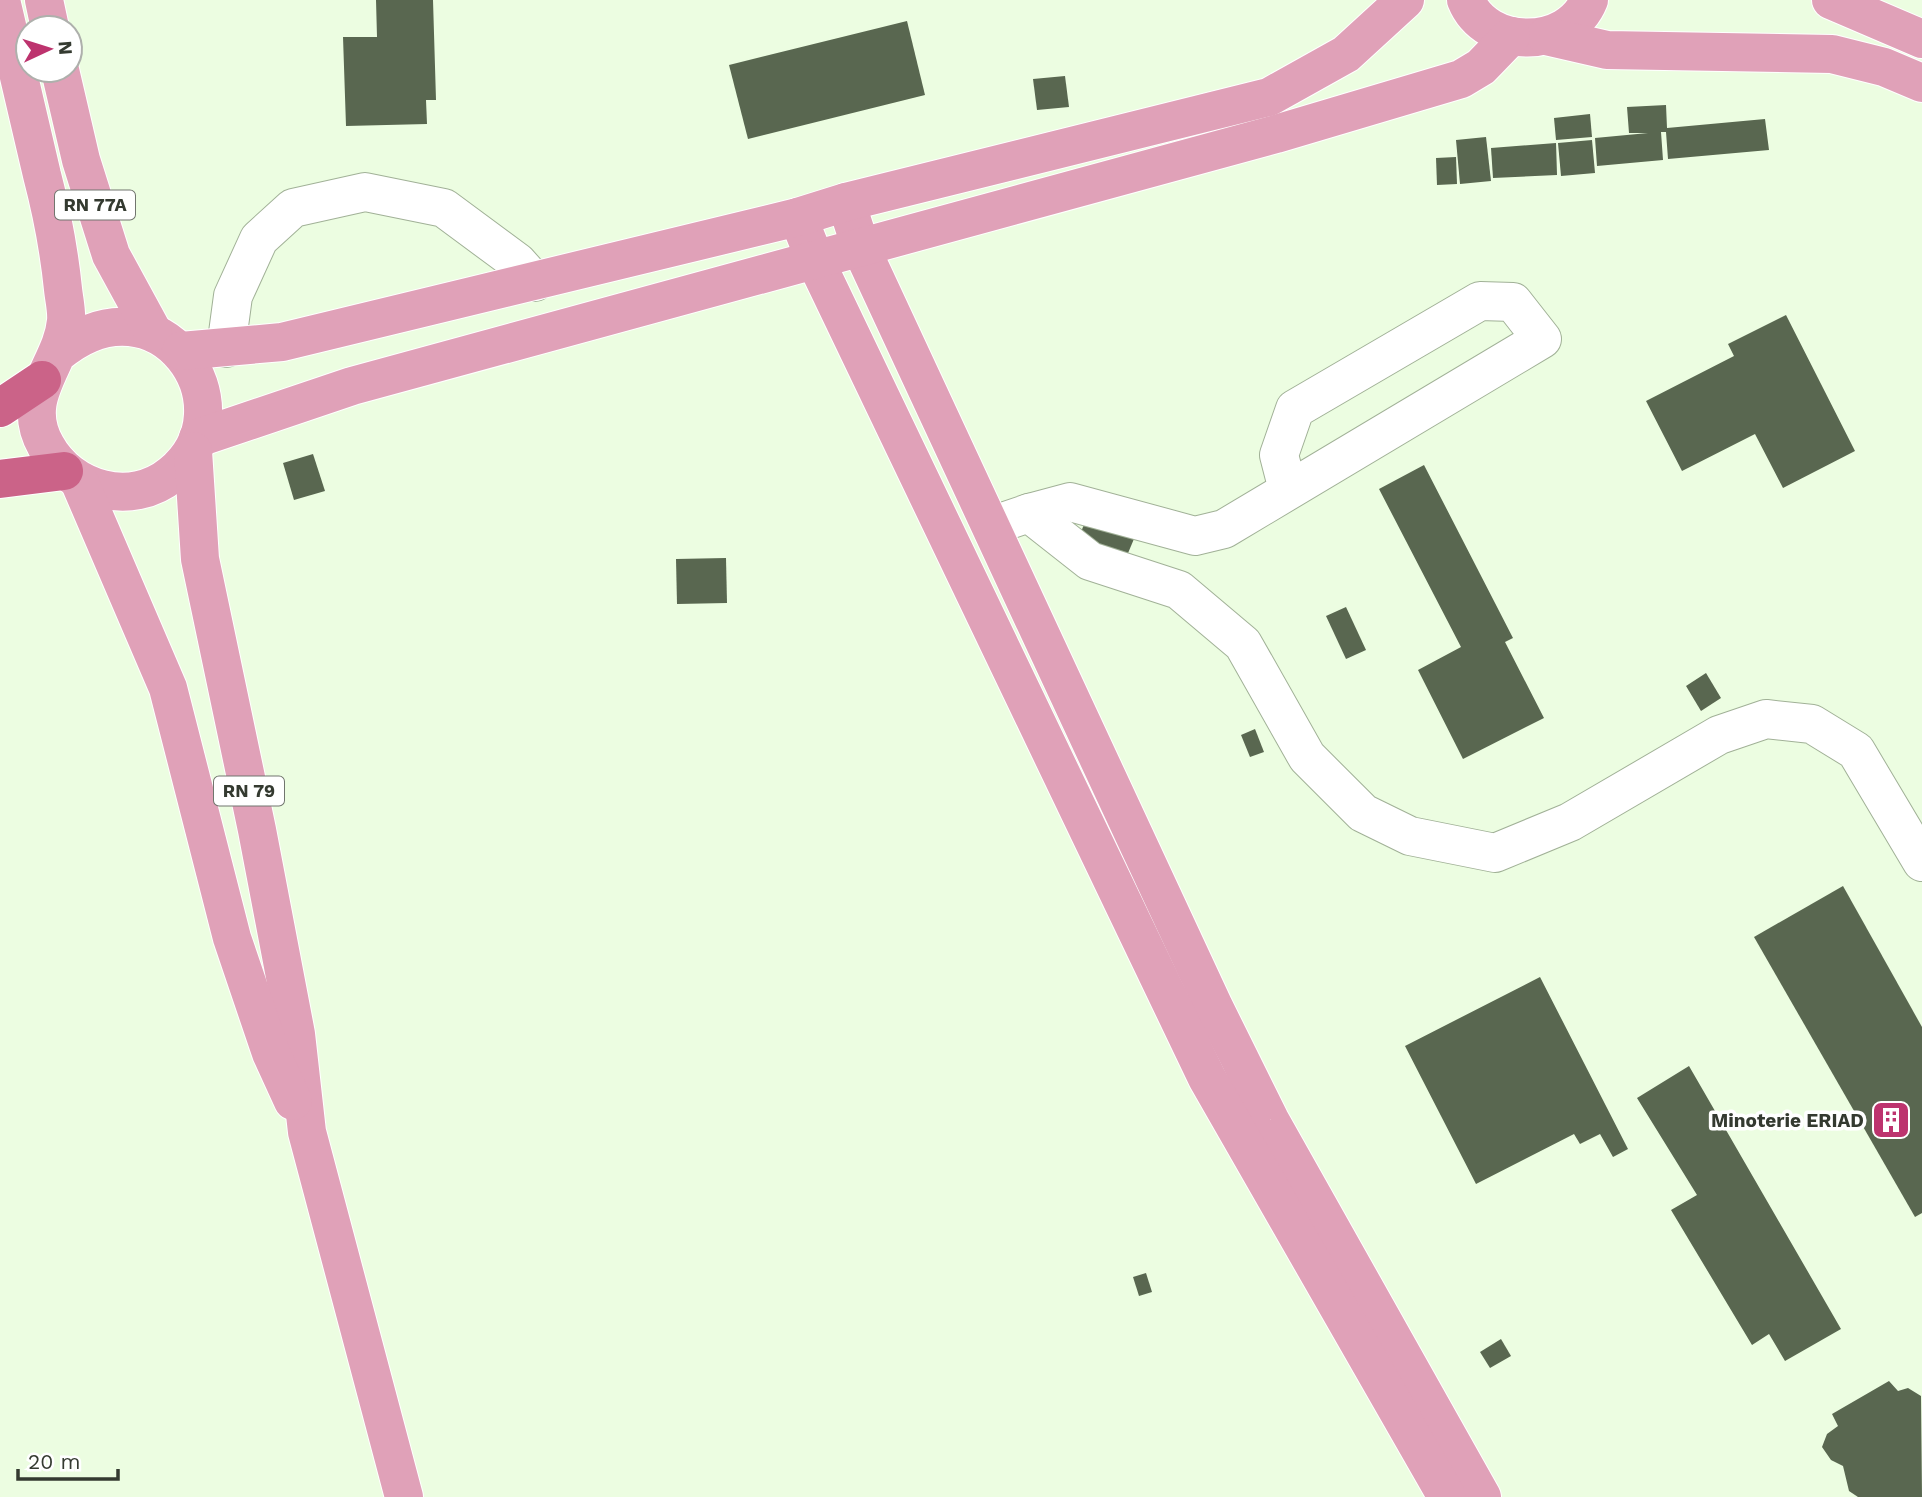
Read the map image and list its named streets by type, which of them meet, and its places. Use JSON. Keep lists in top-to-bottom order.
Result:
{
  "streets": {
    "main road": ["RN 77A", "RN 79"]
  },
  "crossings": [
    ["RN 77A", "RN 79"]
  ],
  "places": {
    "building": ["Minoterie ERIAD"]
  },
  "scale_bar": "20 m",
  "north": "right"
}
